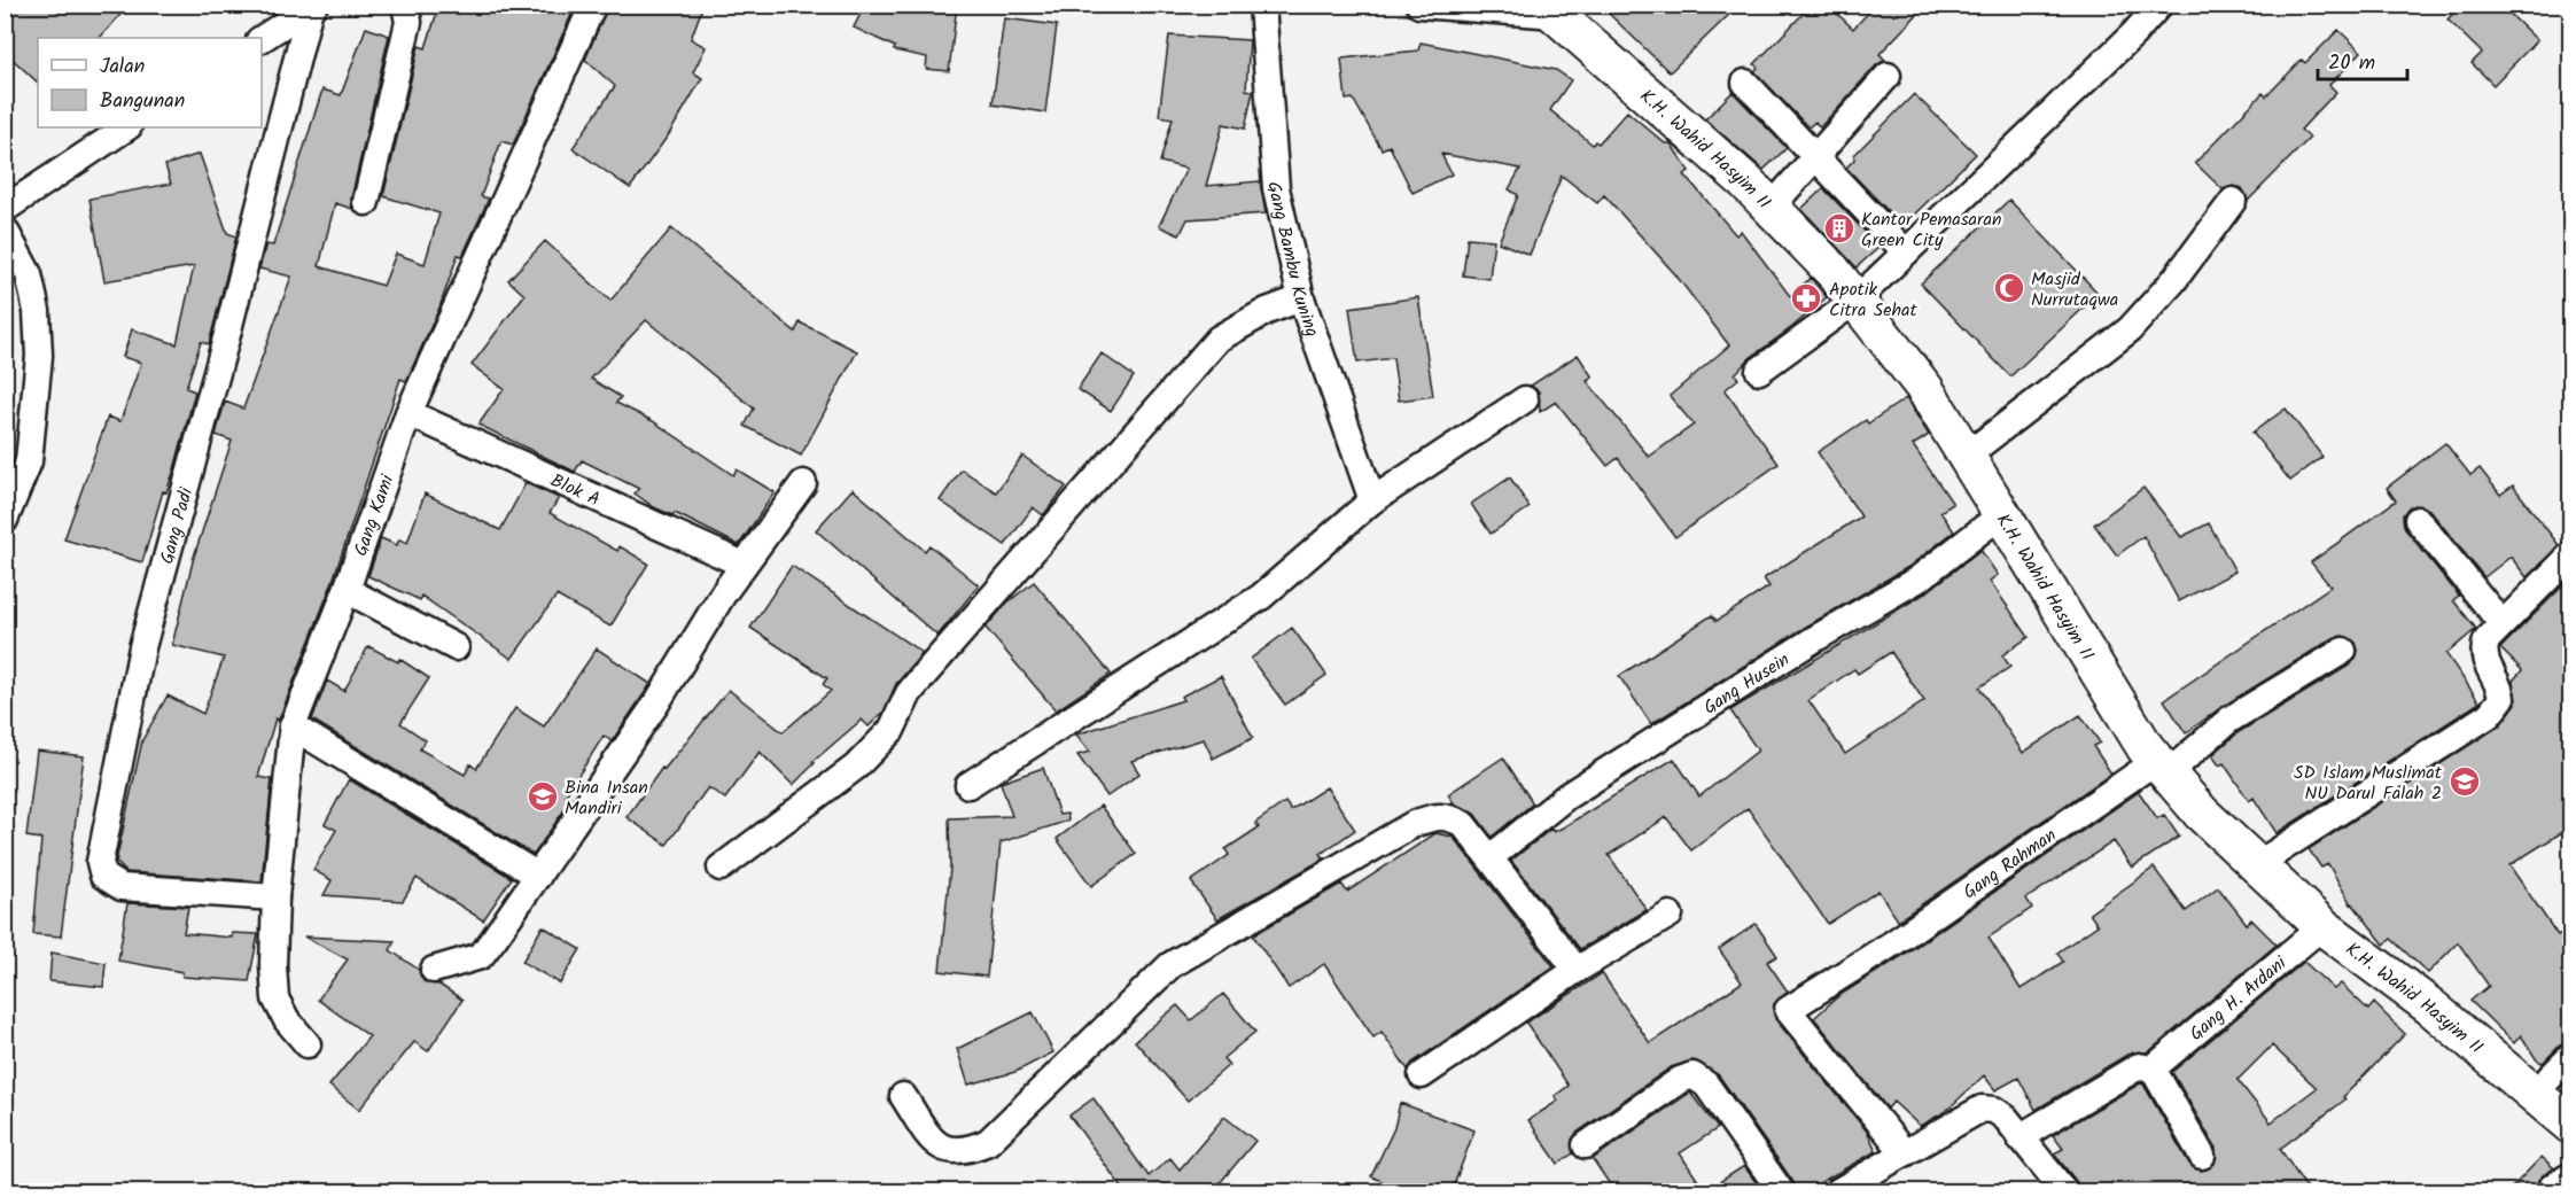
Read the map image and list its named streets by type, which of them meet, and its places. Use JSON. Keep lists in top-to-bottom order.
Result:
{
  "streets": {
    "street": [
      "K.H. Wahid Hasyim II",
      "Gang Bambu Kuning",
      "Blok A",
      "Gang Kami",
      "Gang Padi",
      "Gang Husein",
      "Gang Rahman",
      "Gang H. Ardani"
    ]
  },
  "crossings": [
    ["K.H. Wahid Hasyim II", "Gang Husein"],
    ["K.H. Wahid Hasyim II", "Gang Rahman"],
    ["K.H. Wahid Hasyim II", "Gang H. Ardani"],
    ["Blok A", "Gang Kami"],
    ["Gang Kami", "Gang Padi"]
  ],
  "places": {
    "building": ["Kantor Pemasaran Green City"],
    "mosque": ["Masjid Nurrutaqwa"],
    "pharmacy": ["Apotik Citra Sehat"],
    "school or university": ["SD Islam Muslimat NU Darul Falah 2", "Bina Insan Mandiri"]
  },
  "legend": ["Jalan", "Bangunan"],
  "scale_bar": "20 m"
}
